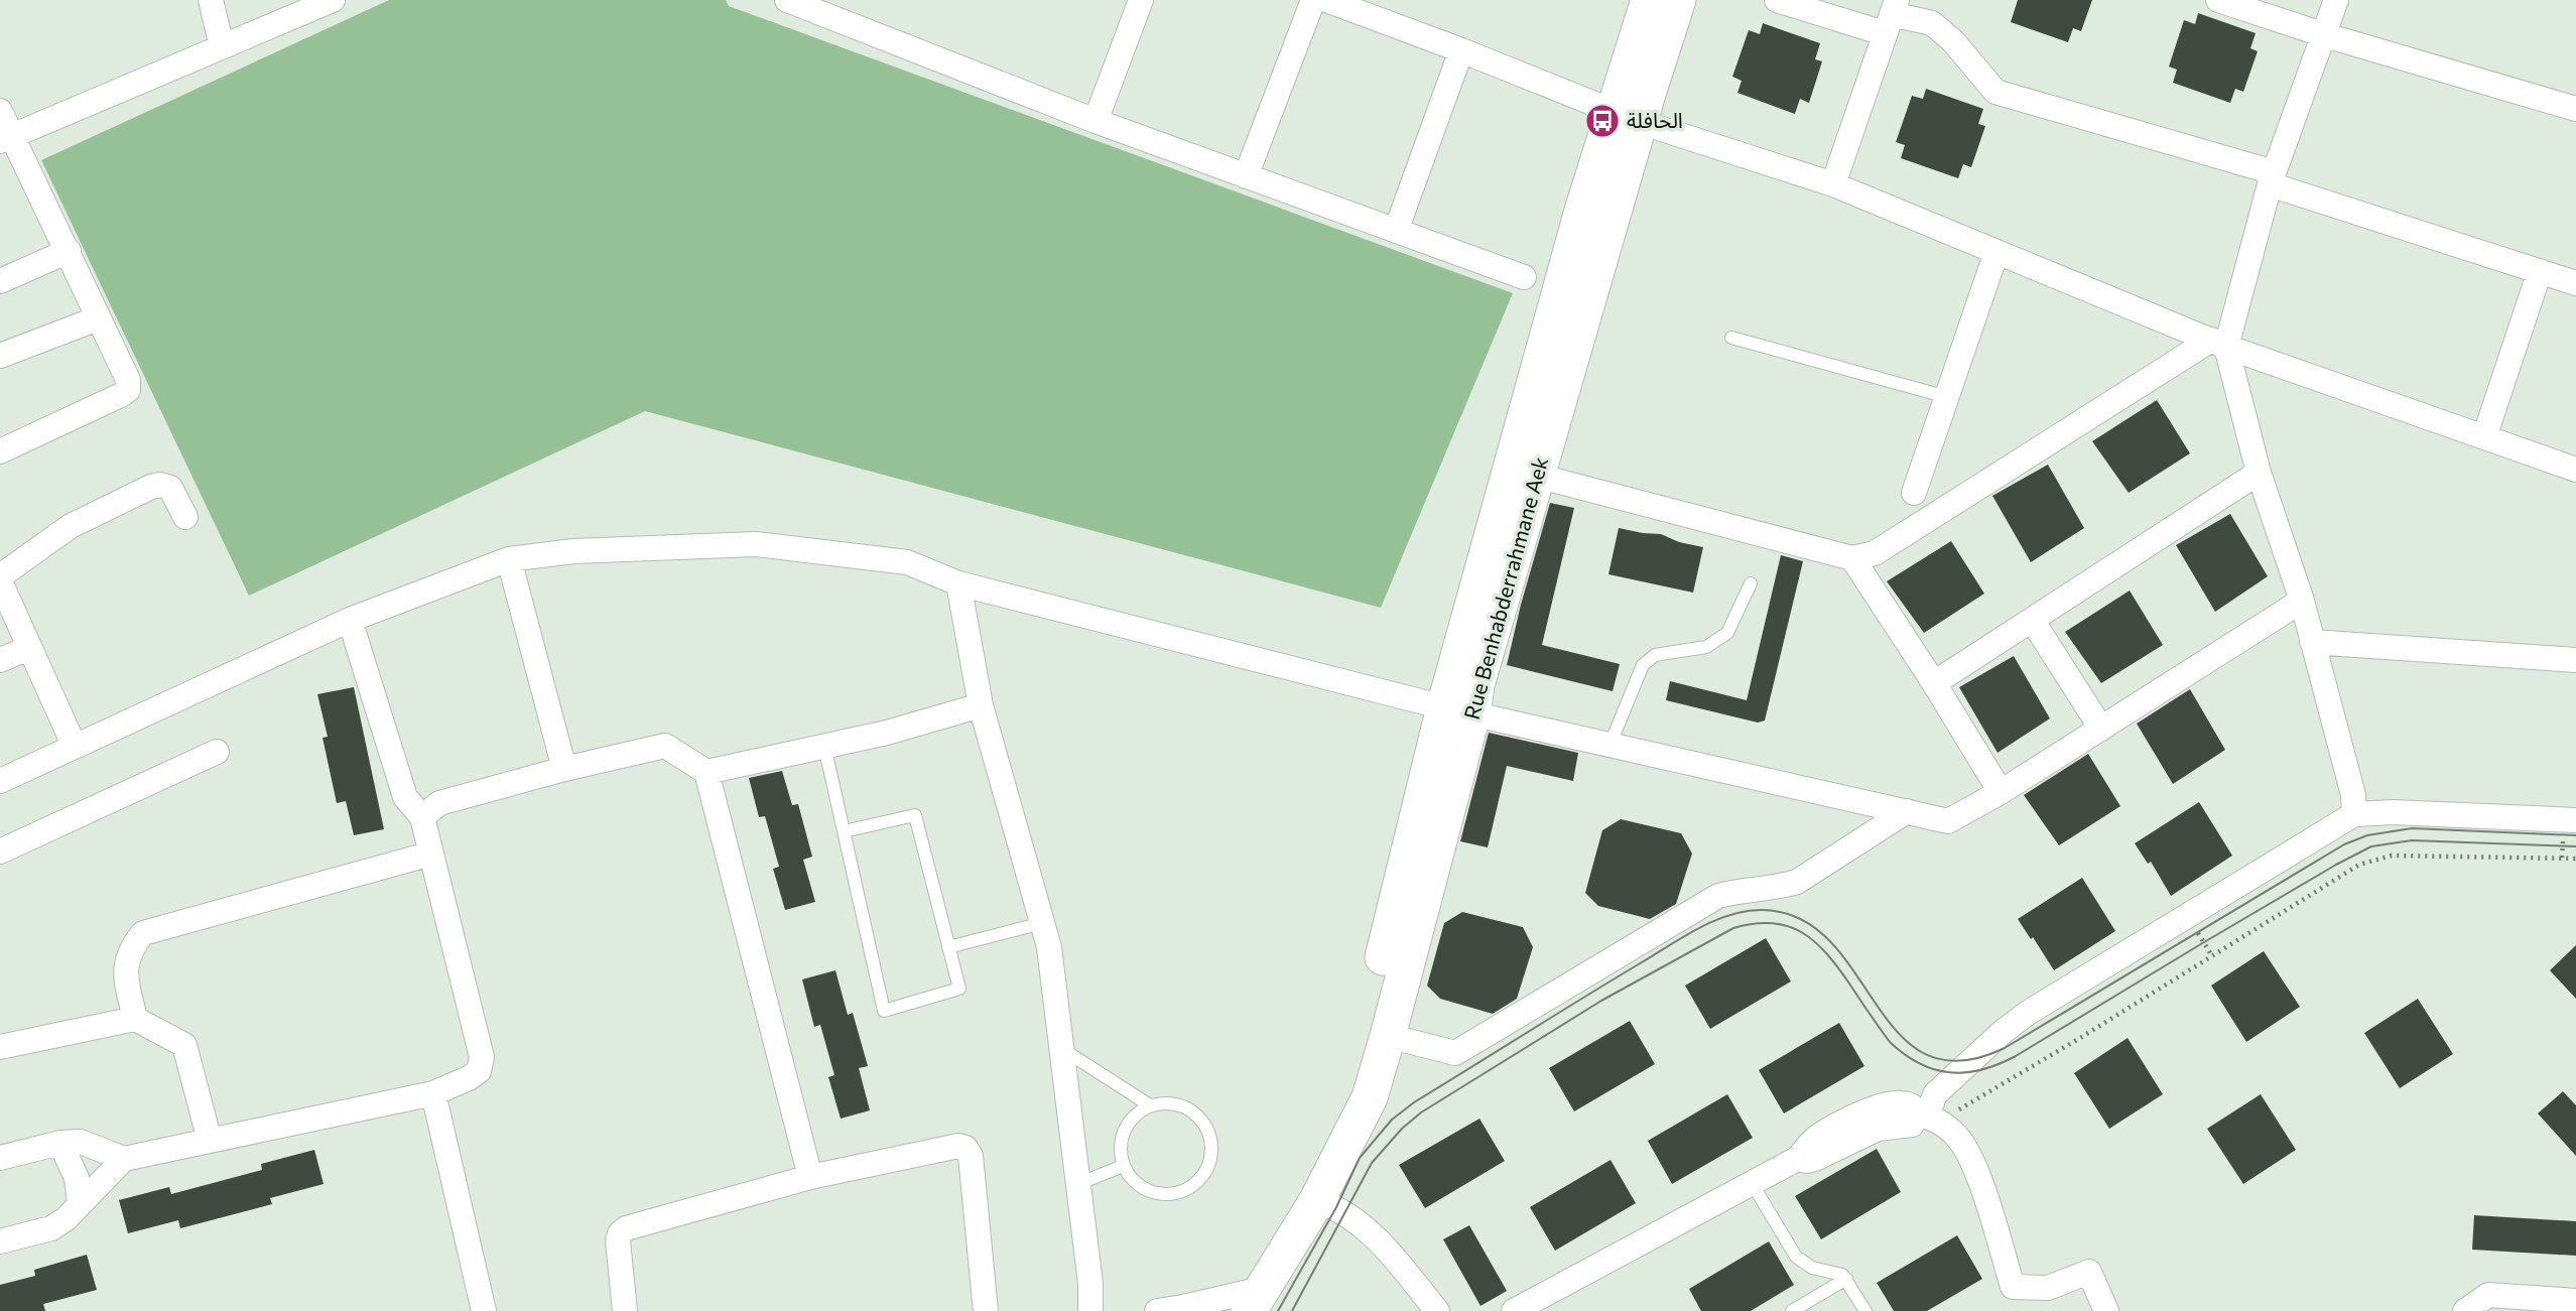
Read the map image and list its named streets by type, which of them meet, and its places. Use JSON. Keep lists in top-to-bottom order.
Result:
{
  "streets": {
    "main road": ["Rue Benhabderrahmane Aek"]
  },
  "places": {
    "bus stop": ["الحافلة"]
  }
}
